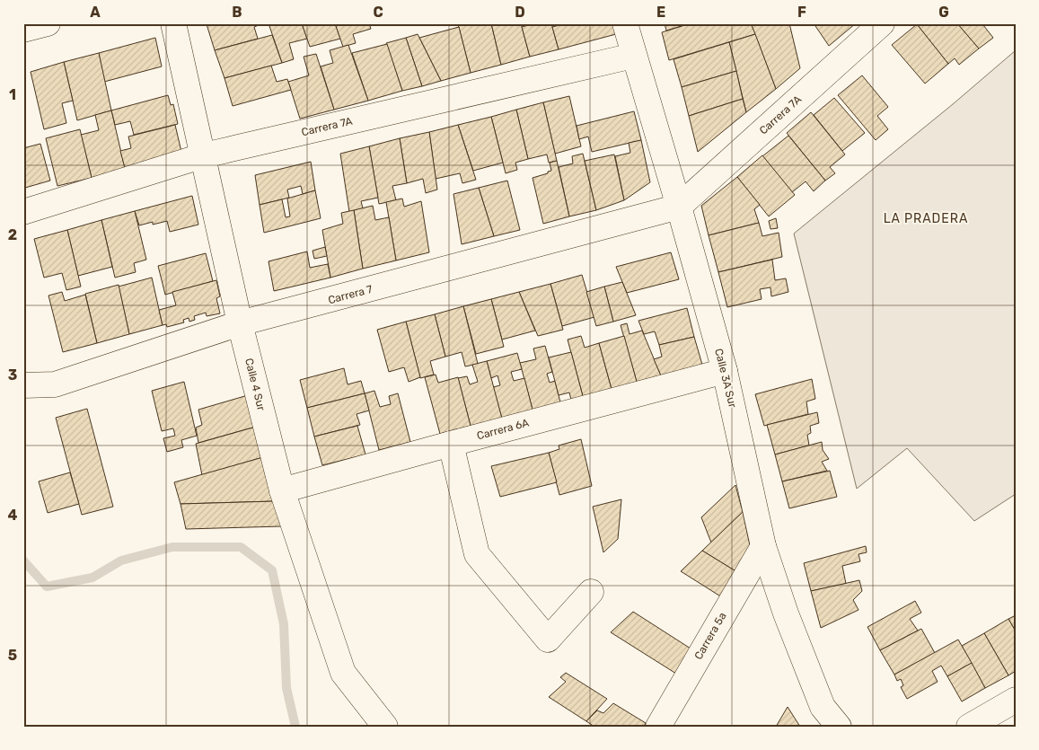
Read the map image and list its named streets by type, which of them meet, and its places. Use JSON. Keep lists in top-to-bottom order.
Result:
{
  "streets": {
    "street": [
      "Carrera 7A",
      "Carrera 7",
      "Calle 3A Sur",
      "Calle 4 Sur",
      "Carrera 6A",
      "Carrera 5a"
    ]
  },
  "crossings": [
    ["Carrera 7A", "Carrera 7"],
    ["Carrera 7A", "Calle 3A Sur"],
    ["Carrera 7A", "Calle 4 Sur"],
    ["Carrera 7", "Calle 3A Sur"],
    ["Carrera 7", "Calle 4 Sur"],
    ["Calle 3A Sur", "Carrera 6A"],
    ["Calle 3A Sur", "Carrera 5a"],
    ["Calle 4 Sur", "Carrera 6A"]
  ],
  "districts": ["LA PRADERA"],
  "grid": {
    "columns": [
      "A",
      "B",
      "C",
      "D",
      "E",
      "F",
      "G"
    ],
    "rows": [
      "1",
      "2",
      "3",
      "4",
      "5"
    ]
  }
}
